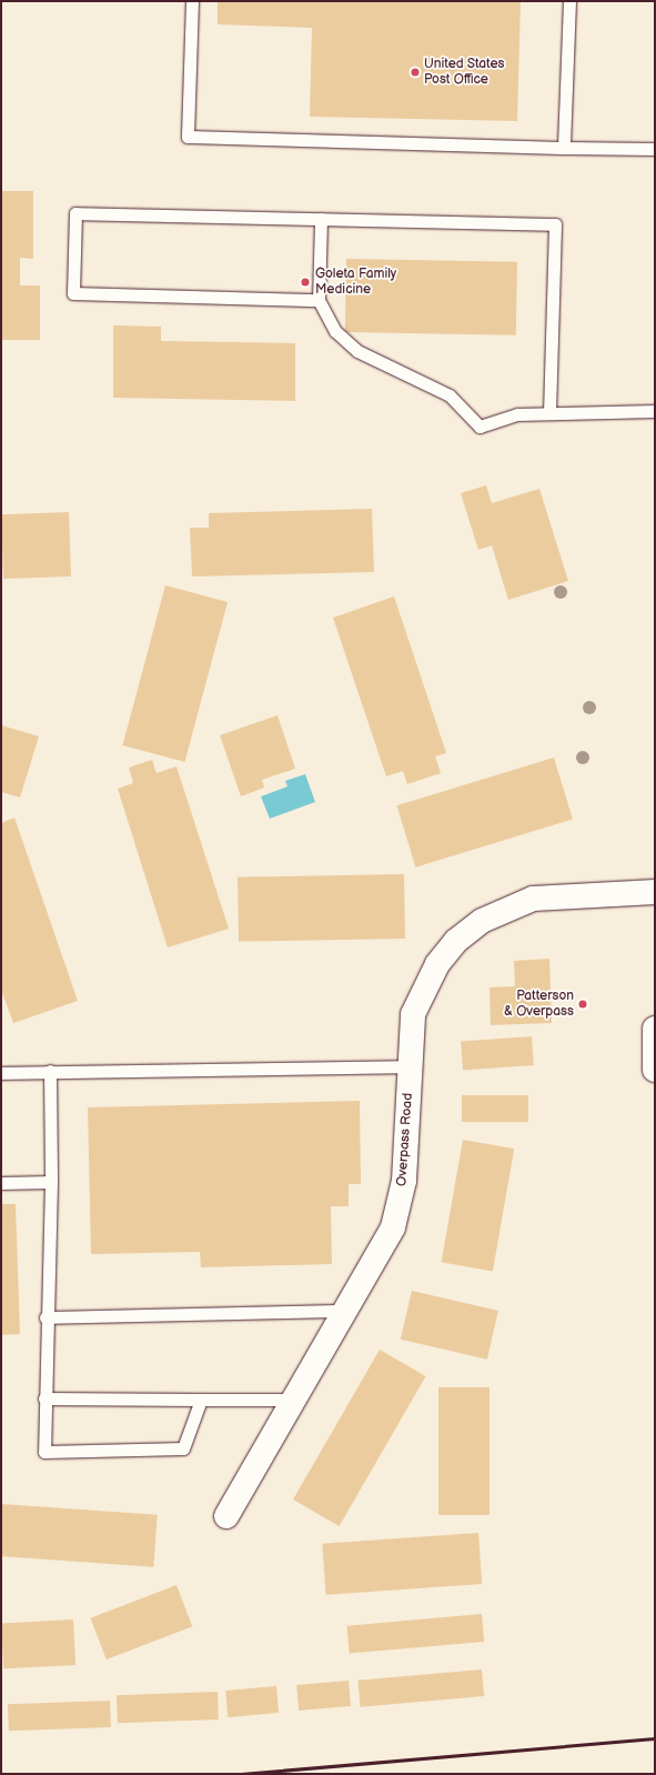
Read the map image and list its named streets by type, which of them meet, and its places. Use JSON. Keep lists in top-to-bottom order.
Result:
{
  "streets": {
    "street": ["Overpass Road"]
  },
  "places": ["United States Post Office", "Goleta Family Medicine", "Patterson & Overpass"]
}
